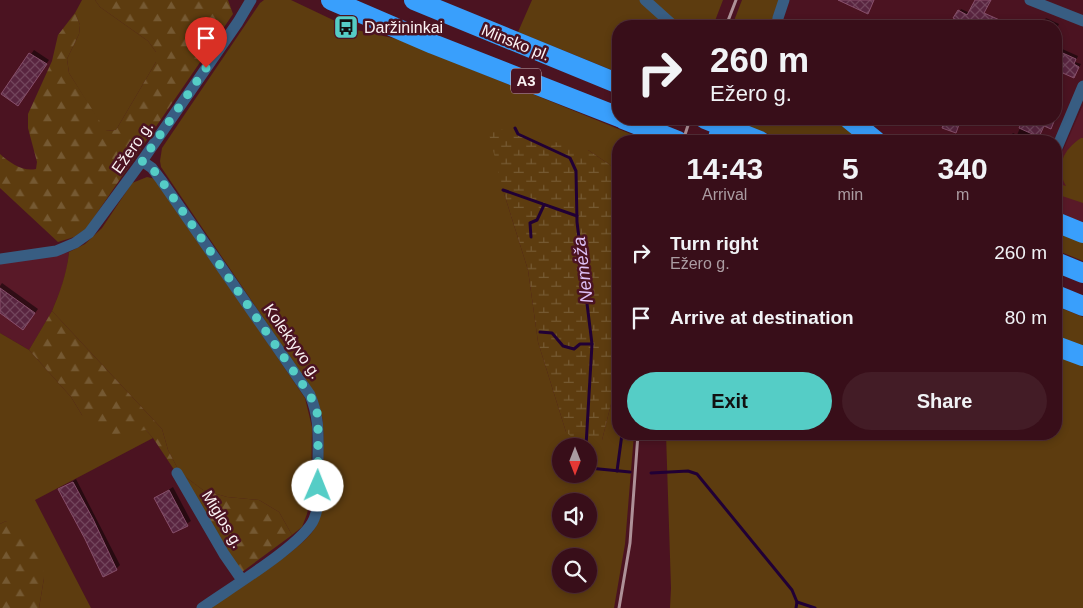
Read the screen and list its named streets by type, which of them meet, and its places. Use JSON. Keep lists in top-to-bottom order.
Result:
{
  "streets": {
    "highway": ["Minsko pl.", "A3"],
    "street": ["Ežero g.", "Kolektyvo g.", "Miglos g."]
  },
  "crossings": [
    ["Ežero g.", "Kolektyvo g."],
    ["Kolektyvo g.", "Miglos g."]
  ],
  "water": ["Nemėža"],
  "places": {
    "bus stop": ["Daržininkai"]
  },
  "north": "bottom",
  "page": {
    "turn": ["260 m", "Ežero g."],
    "eta": [
      "14:43",
      "Arrival",
      "5",
      "min",
      "340",
      "m"
    ],
    "list": [
      {
        "name": "Turn right",
        "note": "Ežero g.",
        "value": "260 m"
      },
      {
        "name": "Arrive at destination",
        "value": "80 m"
      }
    ],
    "buttons": ["Exit", "Share"]
  }
}
